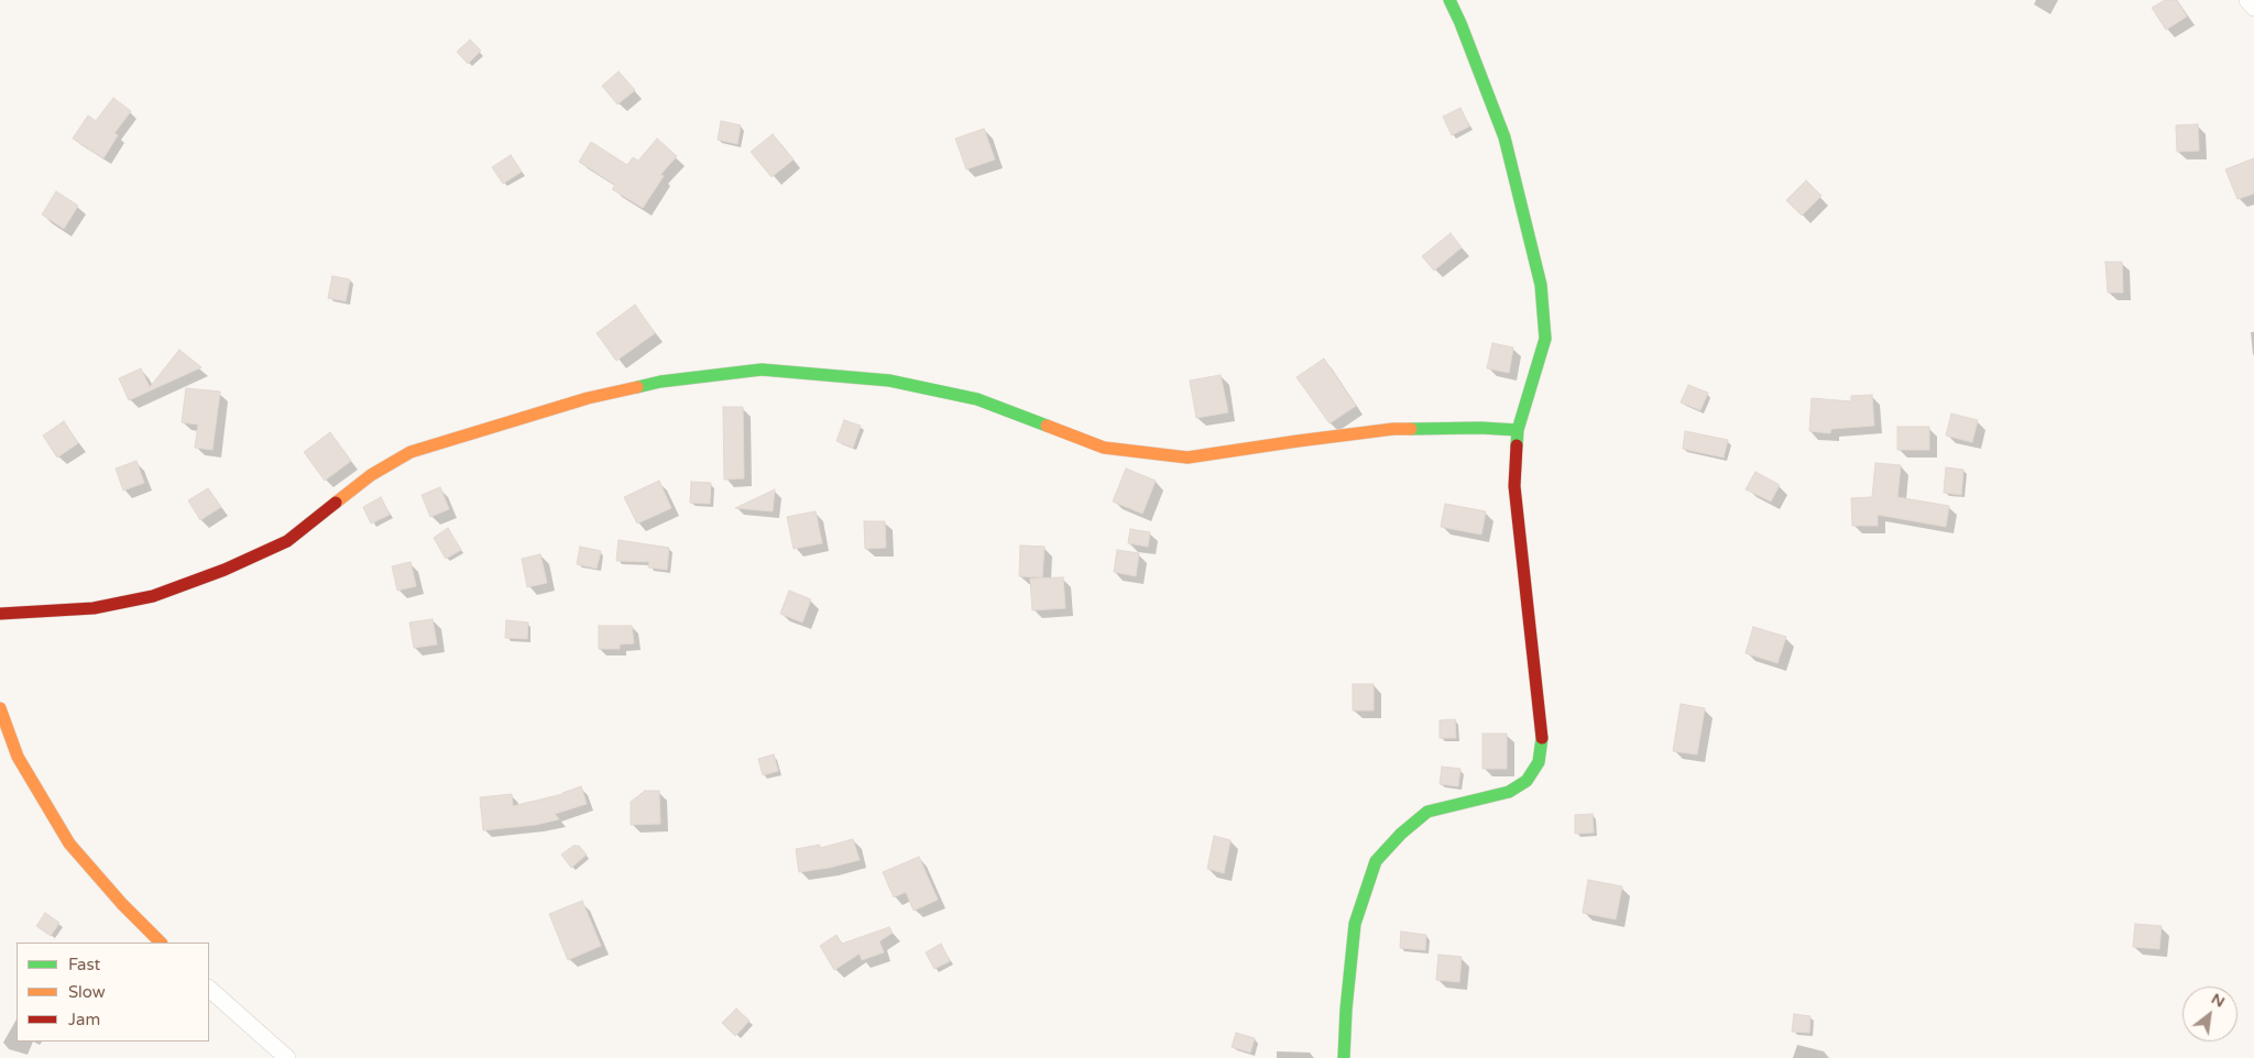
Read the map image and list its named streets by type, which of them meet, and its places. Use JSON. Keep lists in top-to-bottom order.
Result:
{
  "legend": ["Fast", "Slow", "Jam"],
  "north": "top right"
}
